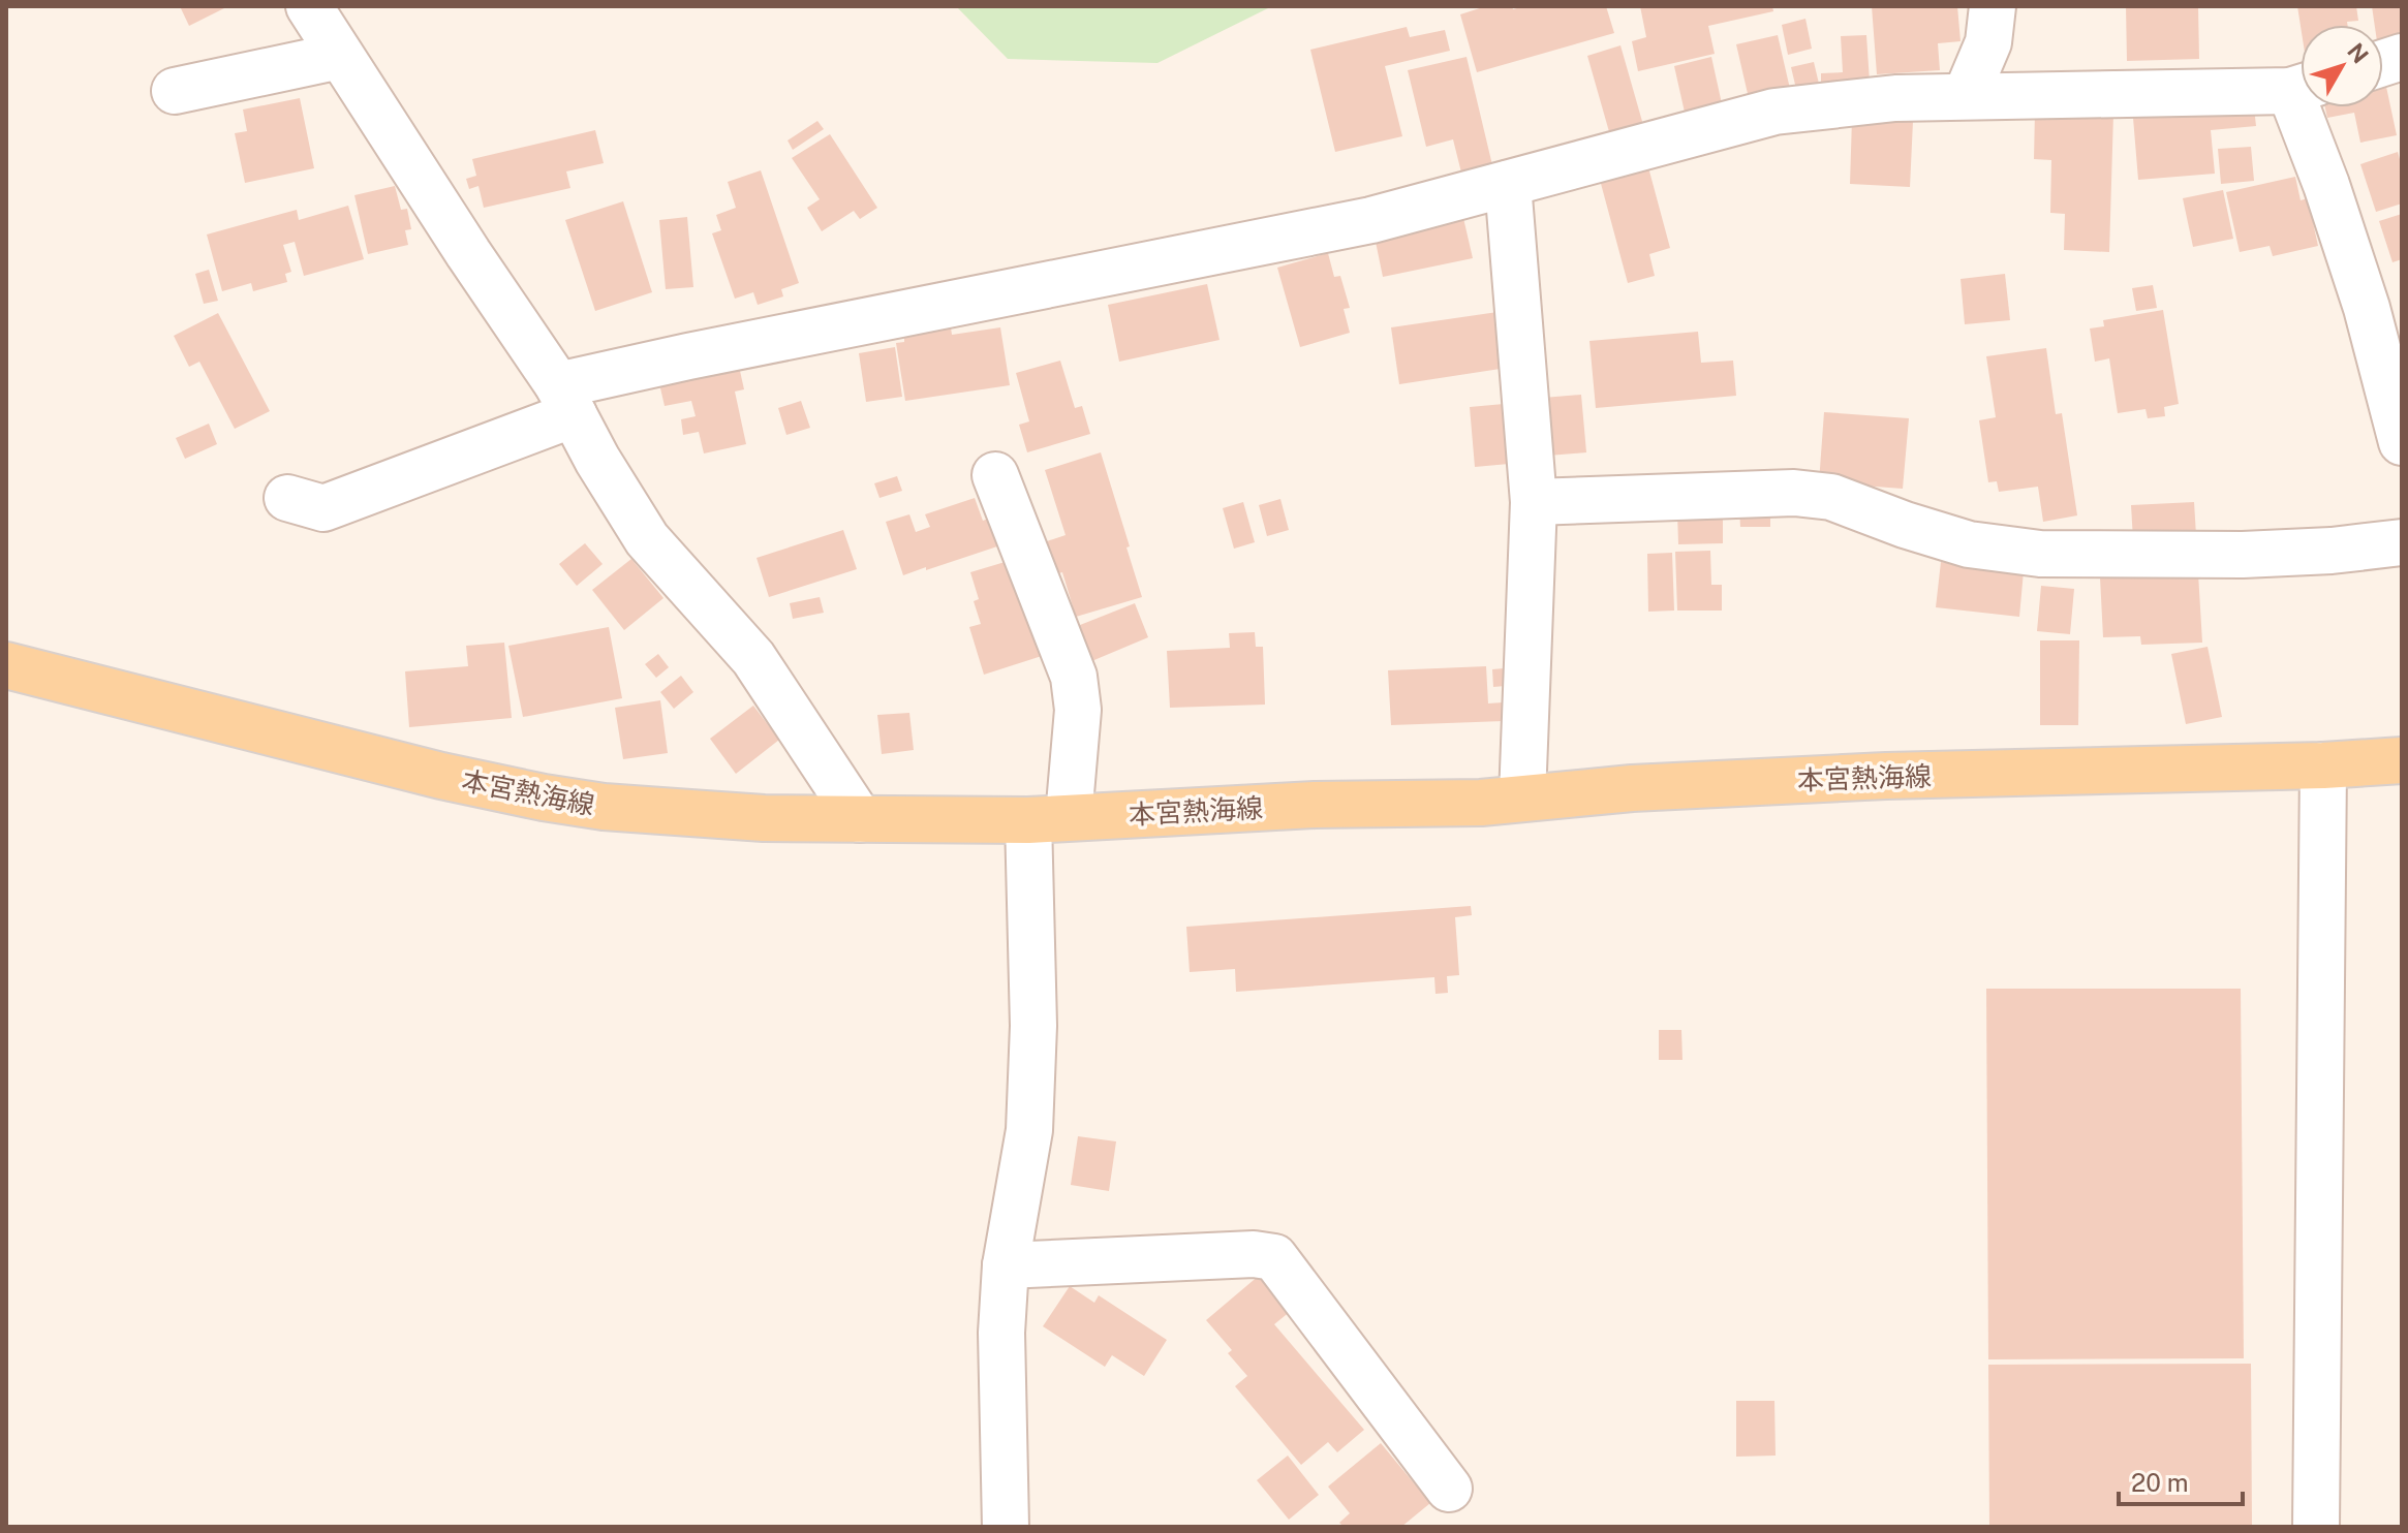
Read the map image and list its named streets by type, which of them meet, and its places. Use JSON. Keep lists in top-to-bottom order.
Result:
{
  "streets": {
    "main road": ["本宮熱海線"]
  },
  "scale_bar": "20 m",
  "north": "top right"
}
